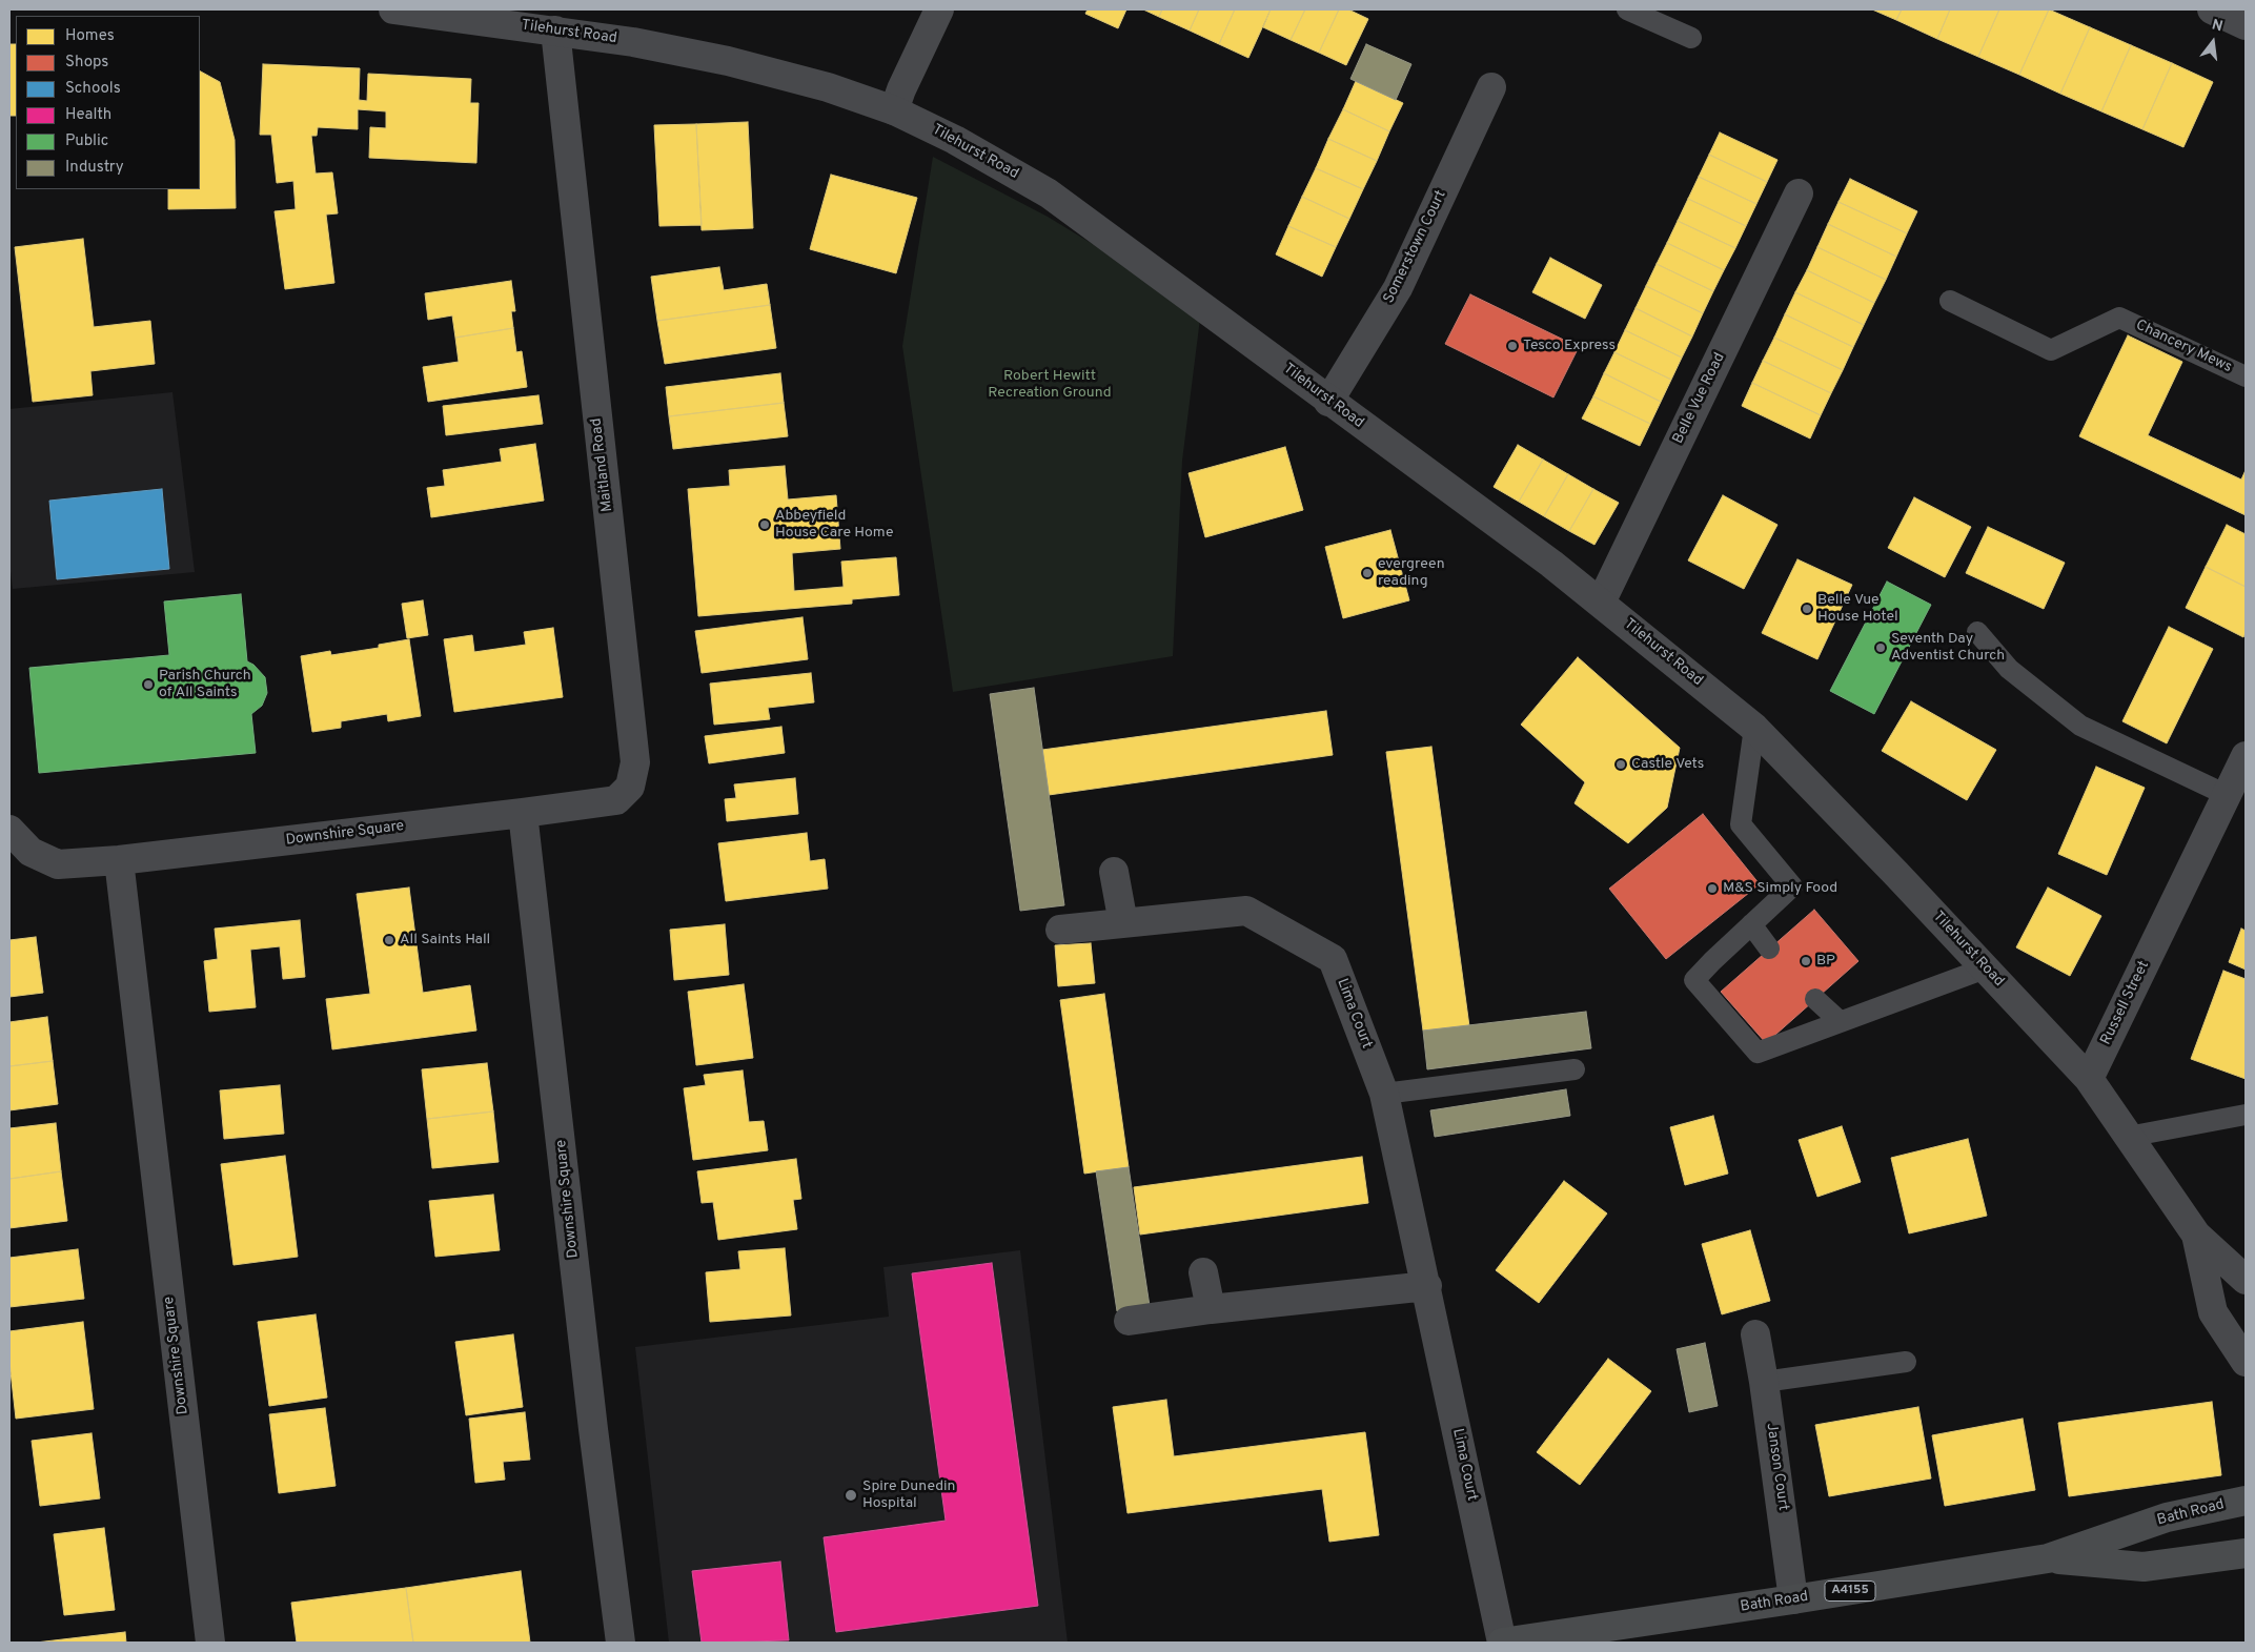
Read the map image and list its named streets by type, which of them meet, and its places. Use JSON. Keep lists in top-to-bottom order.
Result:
{
  "streets": {
    "main road": ["Bath Road", "A4155"],
    "street": [
      "Tilehurst Road",
      "Somerstown Court",
      "Belle Vue Road",
      "Maitland Road",
      "Downshire Square",
      "Russell Street",
      "Lima Court",
      "Janson Court"
    ],
    "lane": ["Chancery Mews"]
  },
  "crossings": [
    ["Tilehurst Road", "Somerstown Court"],
    ["Tilehurst Road", "Belle Vue Road"],
    ["Tilehurst Road", "Maitland Road"],
    ["Tilehurst Road", "Russell Street"],
    ["Maitland Road", "Downshire Square"],
    ["Lima Court", "Bath Road"],
    ["Janson Court", "Bath Road"]
  ],
  "parks": ["Robert Hewitt Recreation Ground"],
  "places": [
    "Tesco Express",
    "Abbeyfield House Care Home",
    "evergreen reading",
    "Belle Vue House Hotel",
    "Seventh Day Adventist Church",
    "Parish Church of All Saints",
    "Castle Vets",
    "M&S Simply Food",
    "All Saints Hall",
    "BP",
    "Spire Dunedin Hospital"
  ],
  "legend": [
    "Homes",
    "Shops",
    "Schools",
    "Health",
    "Public",
    "Industry"
  ],
  "north": "top"
}
